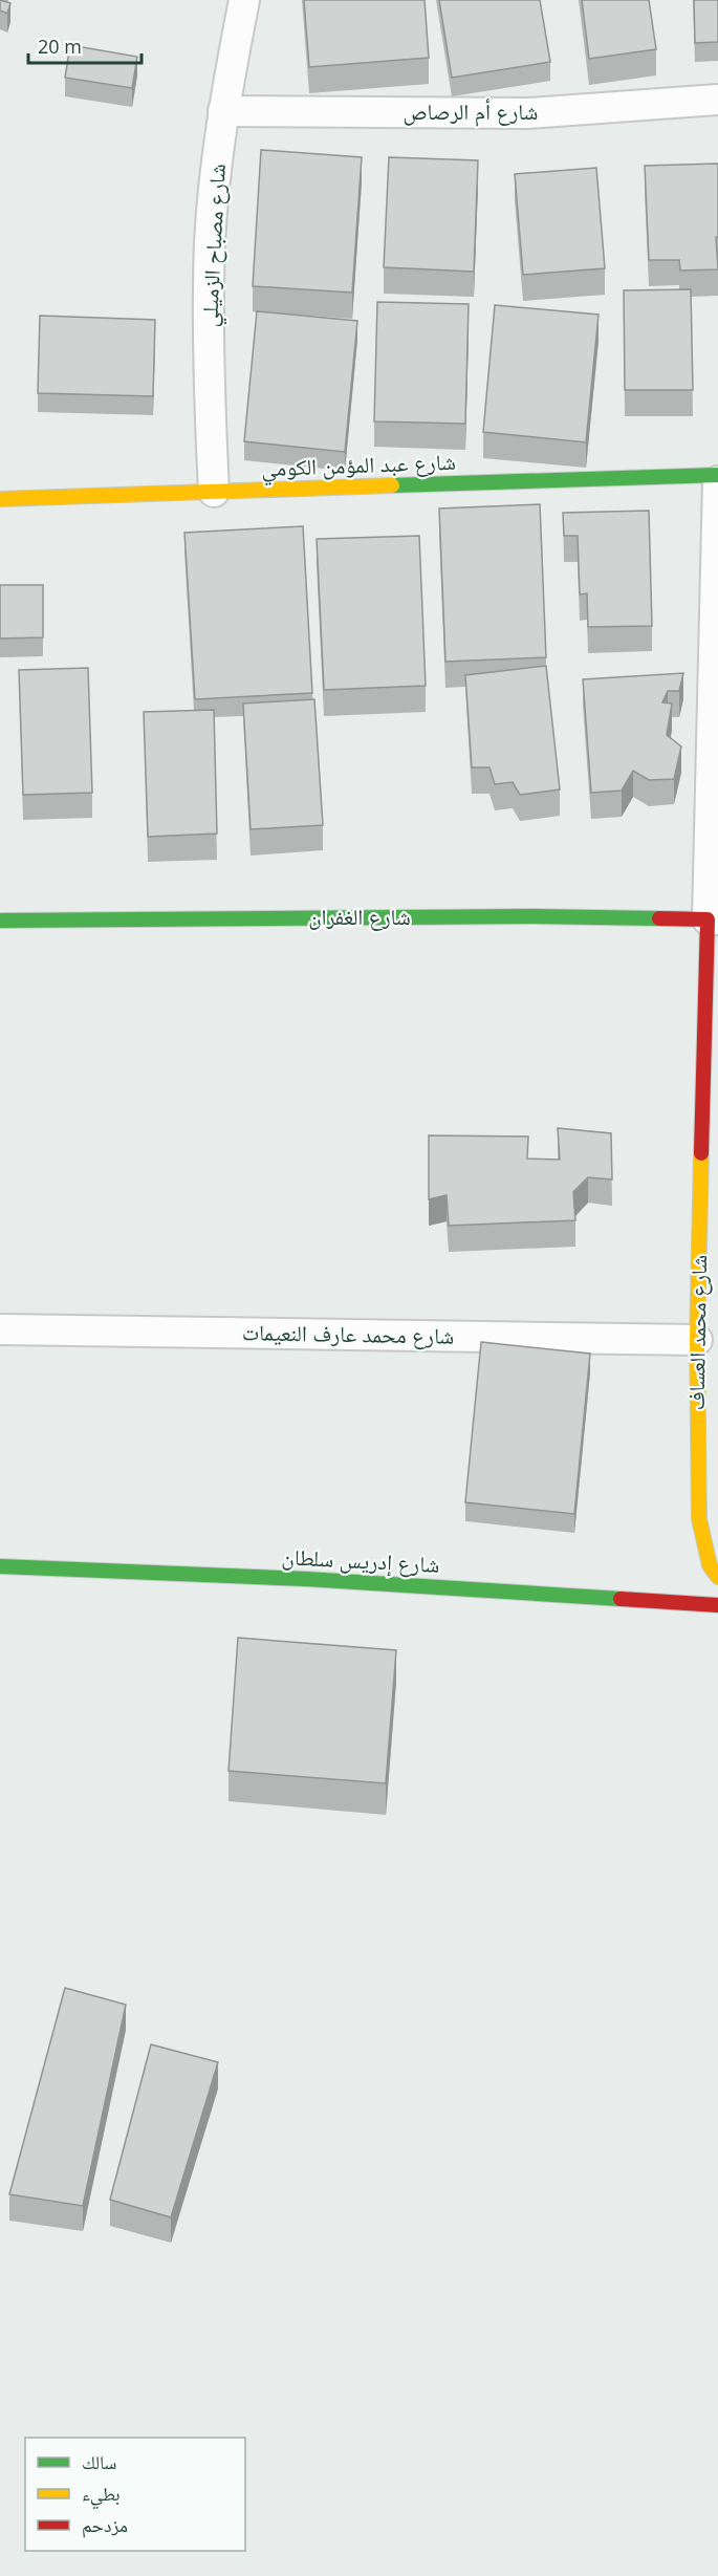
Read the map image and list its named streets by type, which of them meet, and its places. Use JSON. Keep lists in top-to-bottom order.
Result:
{
  "streets": {
    "street": [
      "شارع أم الرصاص",
      "شارع مصباح الزميلي",
      "شارع عبد المؤمن الكومي",
      "شارع الغفران",
      "شارع محمد العساف",
      "شارع محمد عارف النعيمات",
      "شارع إدريس سلطان"
    ]
  },
  "crossings": [
    ["شارع أم الرصاص", "شارع مصباح الزميلي"],
    ["شارع مصباح الزميلي", "شارع عبد المؤمن الكومي"],
    ["شارع الغفران", "شارع محمد العساف"],
    ["شارع محمد العساف", "شارع محمد عارف النعيمات"]
  ],
  "legend": ["سالك", "بطيء", "مزدحم"],
  "scale_bar": "20 m"
}
